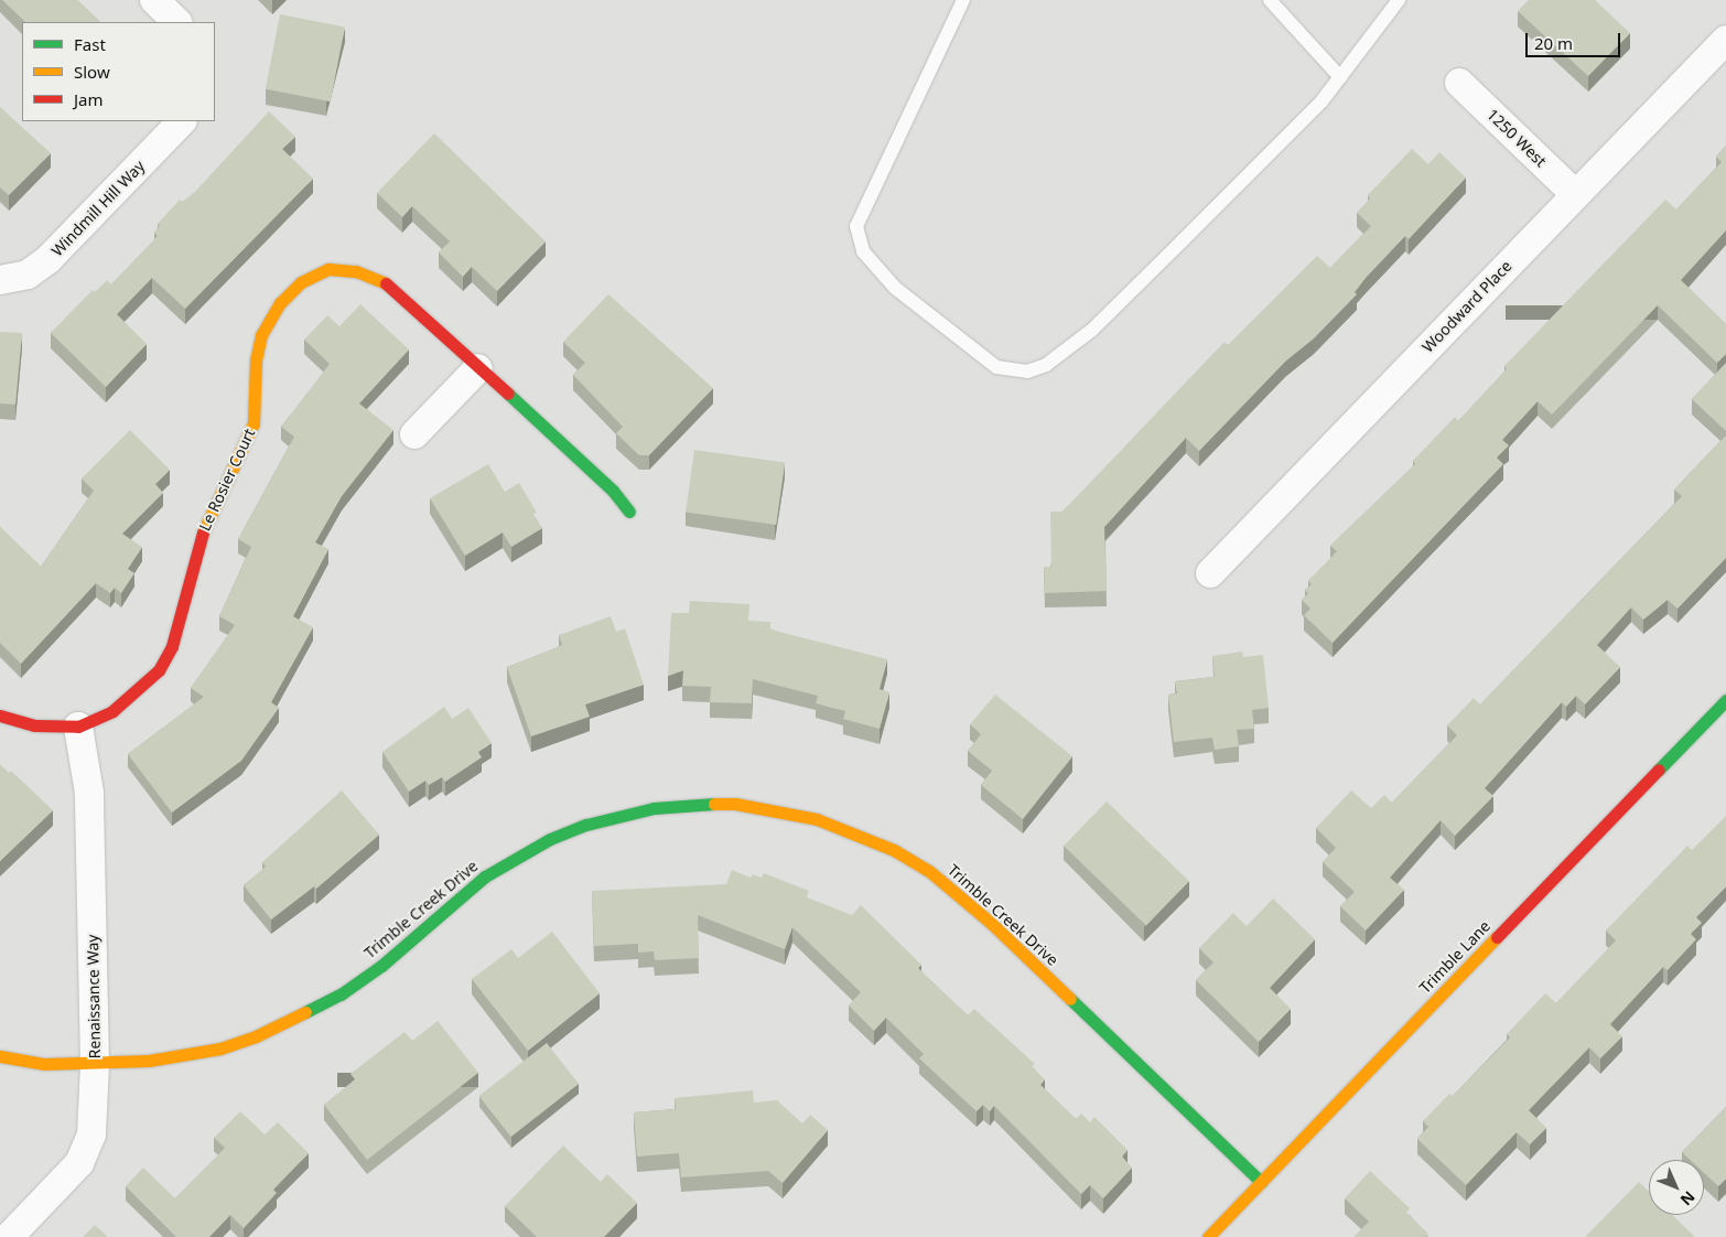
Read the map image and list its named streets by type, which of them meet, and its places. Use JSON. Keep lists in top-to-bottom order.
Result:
{
  "streets": {
    "street": [
      "1250 West",
      "Windmill Hill Way",
      "Woodward Place",
      "Le Rosier Court",
      "Trimble Creek Drive",
      "Trimble Lane",
      "Renaissance Way"
    ]
  },
  "crossings": [
    ["1250 West", "Woodward Place"],
    ["Le Rosier Court", "Renaissance Way"],
    ["Trimble Creek Drive", "Trimble Lane"],
    ["Trimble Creek Drive", "Renaissance Way"]
  ],
  "legend": ["Fast", "Slow", "Jam"],
  "scale_bar": "20 m",
  "north": "bottom right"
}
